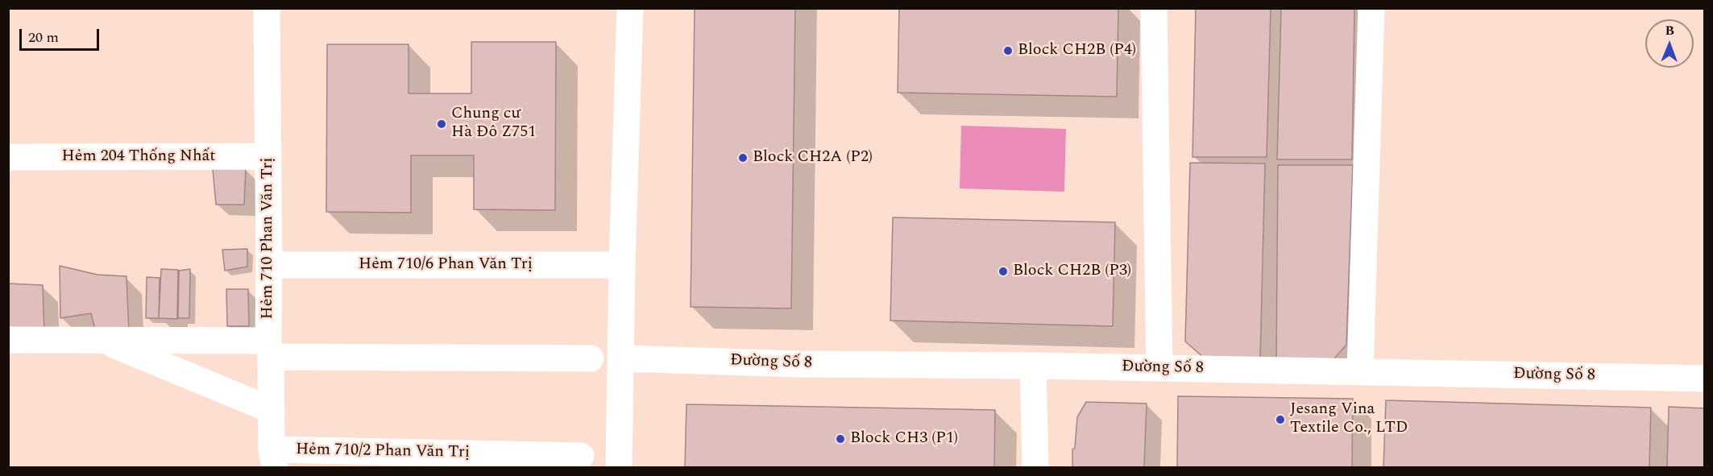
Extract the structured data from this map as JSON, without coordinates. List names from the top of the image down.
{
  "streets": {
    "street": [
      "Hẻm 204 Thống Nhất",
      "Hẻm 710 Phan Văn Trị",
      "Hẻm 710/6 Phan Văn Trị",
      "Đường Số 8",
      "Hẻm 710/2 Phan Văn Trị"
    ]
  },
  "crossings": [
    ["Hẻm 204 Thống Nhất", "Hẻm 710 Phan Văn Trị"],
    ["Hẻm 710 Phan Văn Trị", "Hẻm 710/6 Phan Văn Trị"],
    ["Hẻm 710 Phan Văn Trị", "Hẻm 710/2 Phan Văn Trị"]
  ],
  "places": [
    "Block CH2B (P4)",
    "Chung cư Hà Đô Z751",
    "Block CH2A (P2)",
    "Block CH2B (P3)",
    "Jesang Vina Textile Co., LTD",
    "Block CH3 (P1)"
  ],
  "scale_bar": "20 m",
  "north": "top"
}
